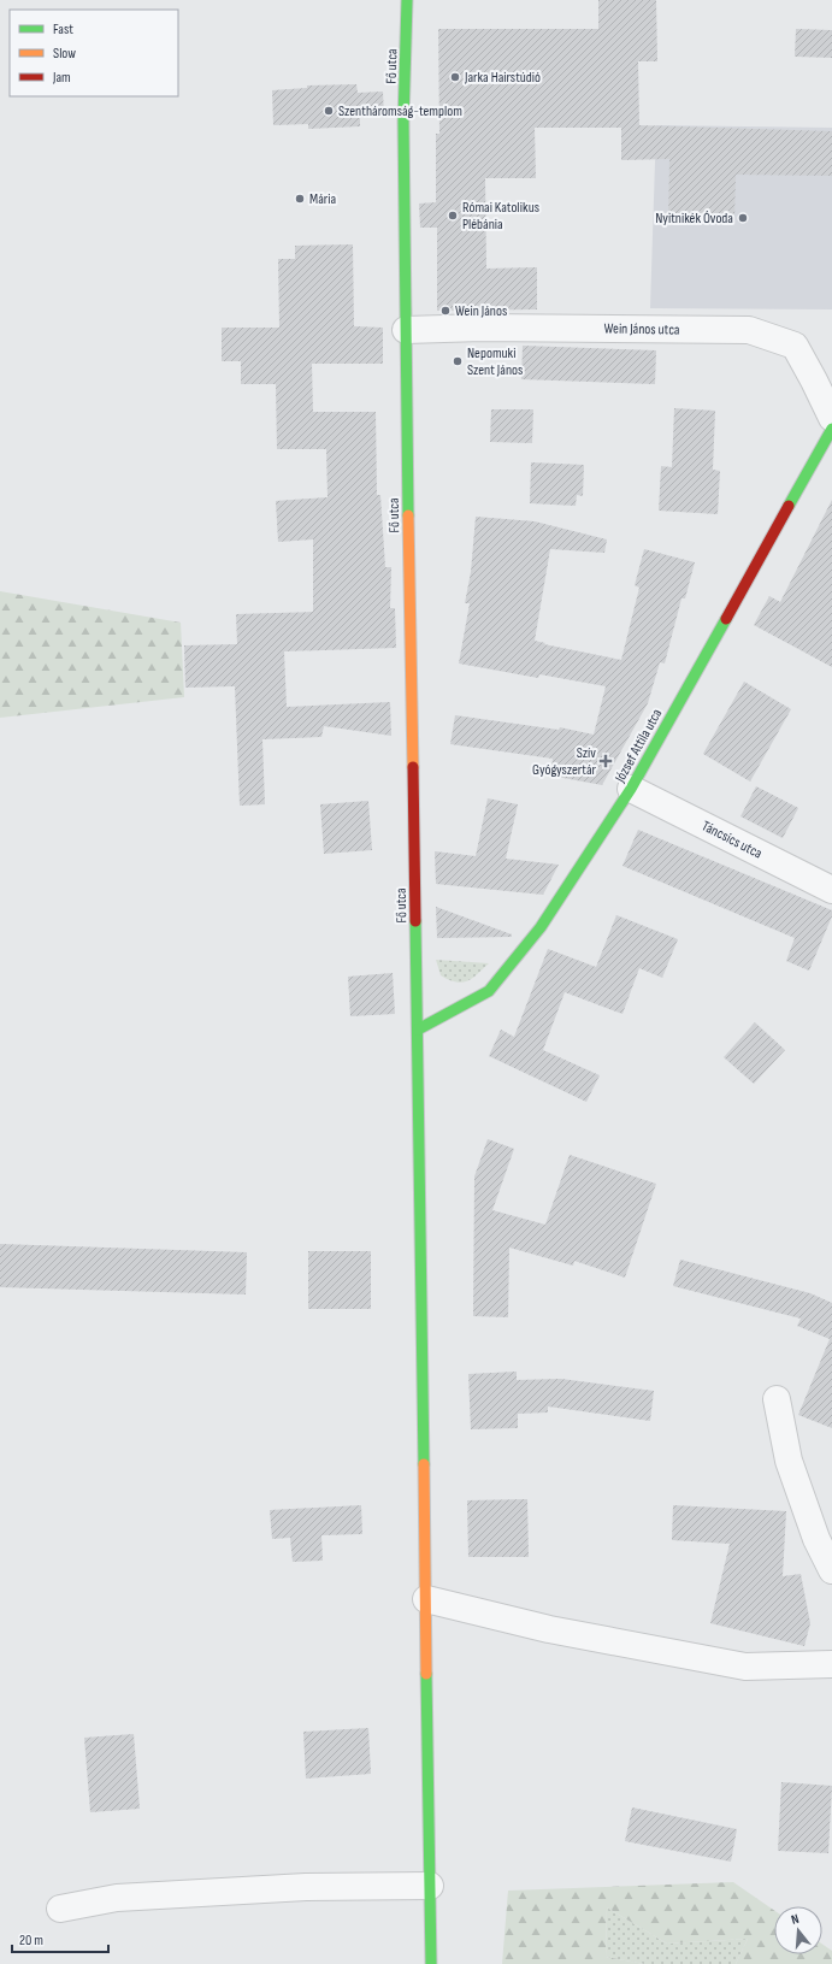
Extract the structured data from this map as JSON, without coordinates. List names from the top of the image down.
{
  "streets": {
    "main road": ["Fő utca", "József Attila utca"],
    "street": ["Wein János utca", "Táncsics utca"]
  },
  "crossings": [
    ["Fő utca", "Wein János utca"],
    ["Fő utca", "József Attila utca"],
    ["József Attila utca", "Táncsics utca"]
  ],
  "places": {
    "other": [
      "Jarka Hairstúdió",
      "Szentháromság-templom",
      "Mária",
      "Római Katolikus Plébánia",
      "Nyitnikék Óvoda",
      "Wein János",
      "Nepomuki Szent János"
    ],
    "health": ["Szív Gyógyszertár"]
  },
  "legend": ["Fast", "Slow", "Jam"],
  "scale_bar": "20 m",
  "north": "top"
}
